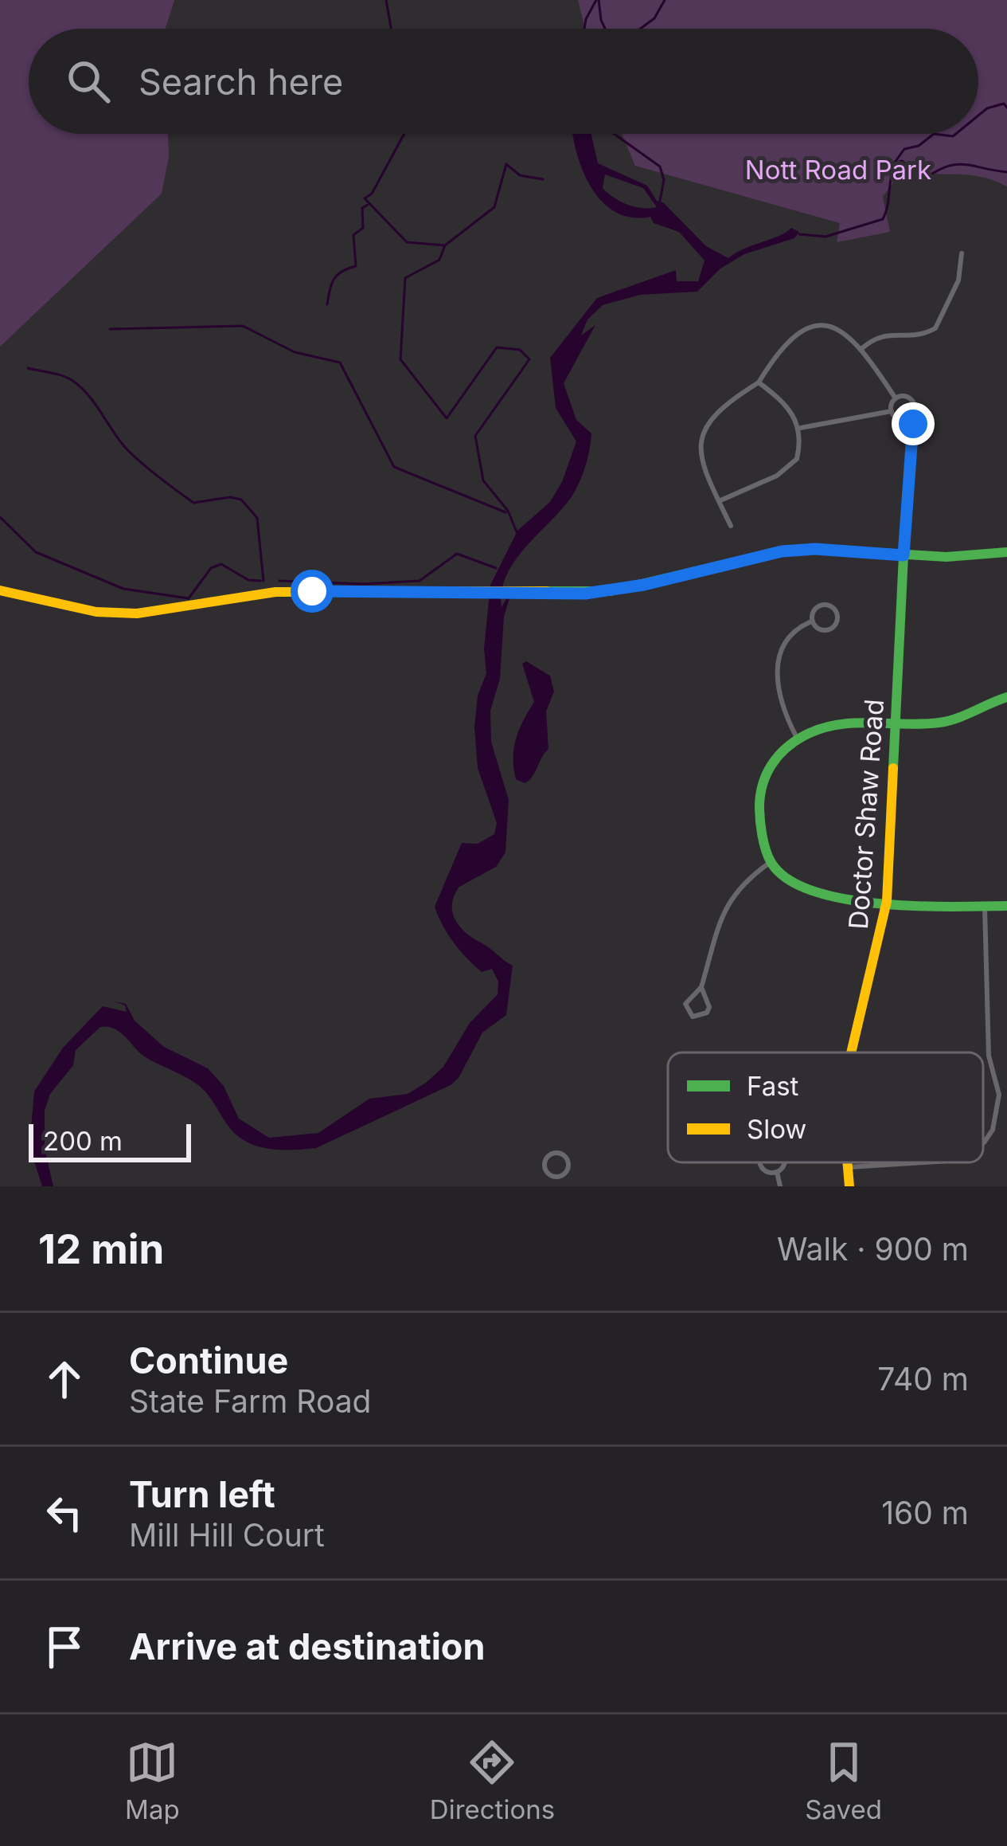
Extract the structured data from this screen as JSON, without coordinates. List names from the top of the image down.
{
  "streets": {
    "street": ["Doctor Shaw Road"]
  },
  "parks": ["Nott Road Park"],
  "legend": ["Fast", "Slow"],
  "scale_bar": "200 m",
  "page": {
    "search": "Search here",
    "scale": "200 m",
    "heading": ["12 min", "Walk · 900 m"],
    "list": [
      ["Continue", "State Farm Road", "740 m"],
      ["Turn left", "Mill Hill Court", "160 m"],
      "Arrive at destination"
    ],
    "nav": ["Map", "Directions", "Saved"]
  }
}
